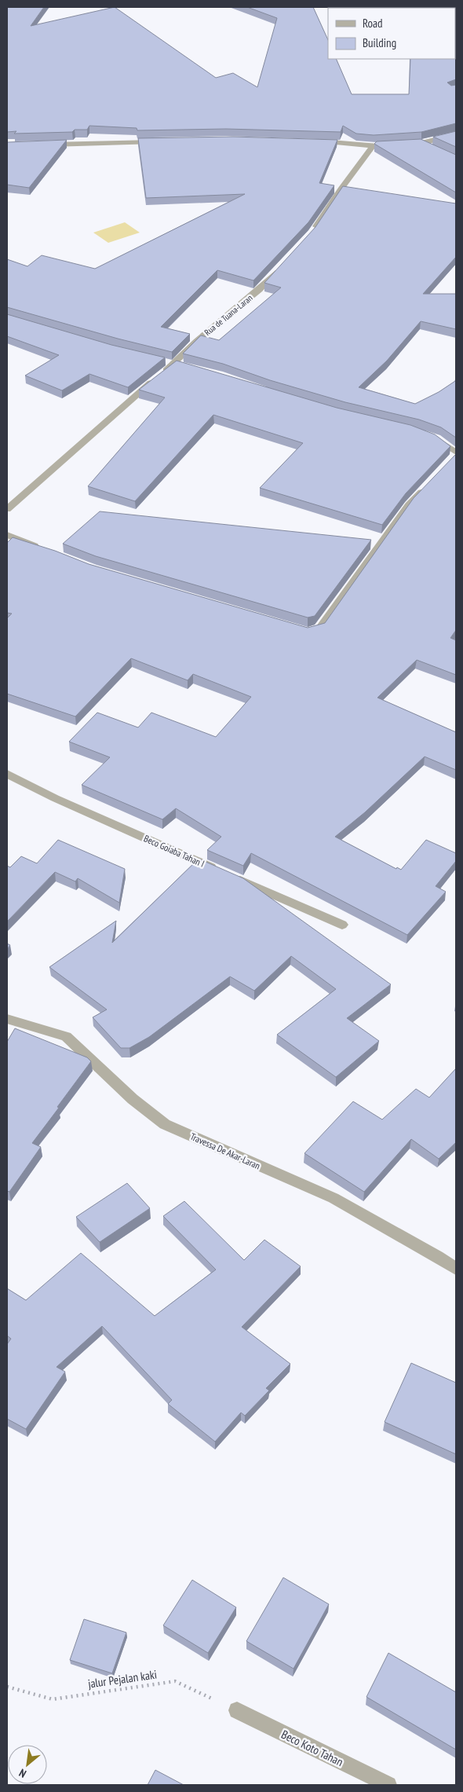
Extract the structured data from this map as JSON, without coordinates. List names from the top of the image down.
{
  "streets": {
    "street": [
      "Rua de Tuana-Laran",
      "Beco Goiaba Tahan I",
      "Travessa De Akar-Laran",
      "Beco Koto Tahan"
    ],
    "path": ["jalur Pejalan kaki"]
  },
  "crossings": [
    ["jalur Pejalan kaki", "Beco Koto Tahan"]
  ],
  "legend": ["Road", "Building"],
  "north": "bottom left"
}
